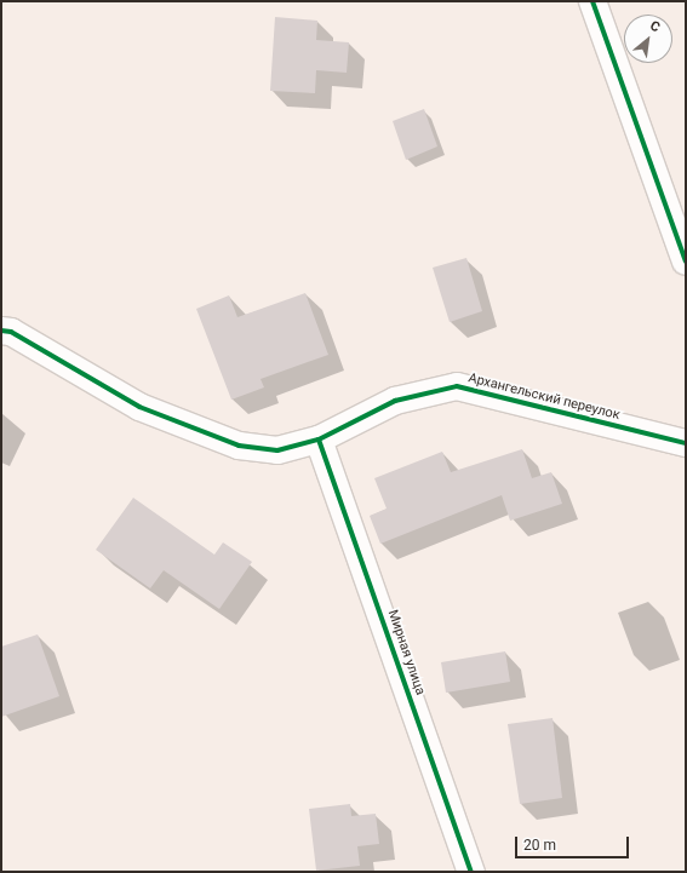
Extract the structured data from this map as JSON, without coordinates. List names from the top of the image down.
{
  "streets": {
    "street": ["Архангельский переулок", "Мирная улица"]
  },
  "crossings": [
    ["Архангельский переулок", "Мирная улица"]
  ],
  "scale_bar": "20 m",
  "north": "top right"
}
